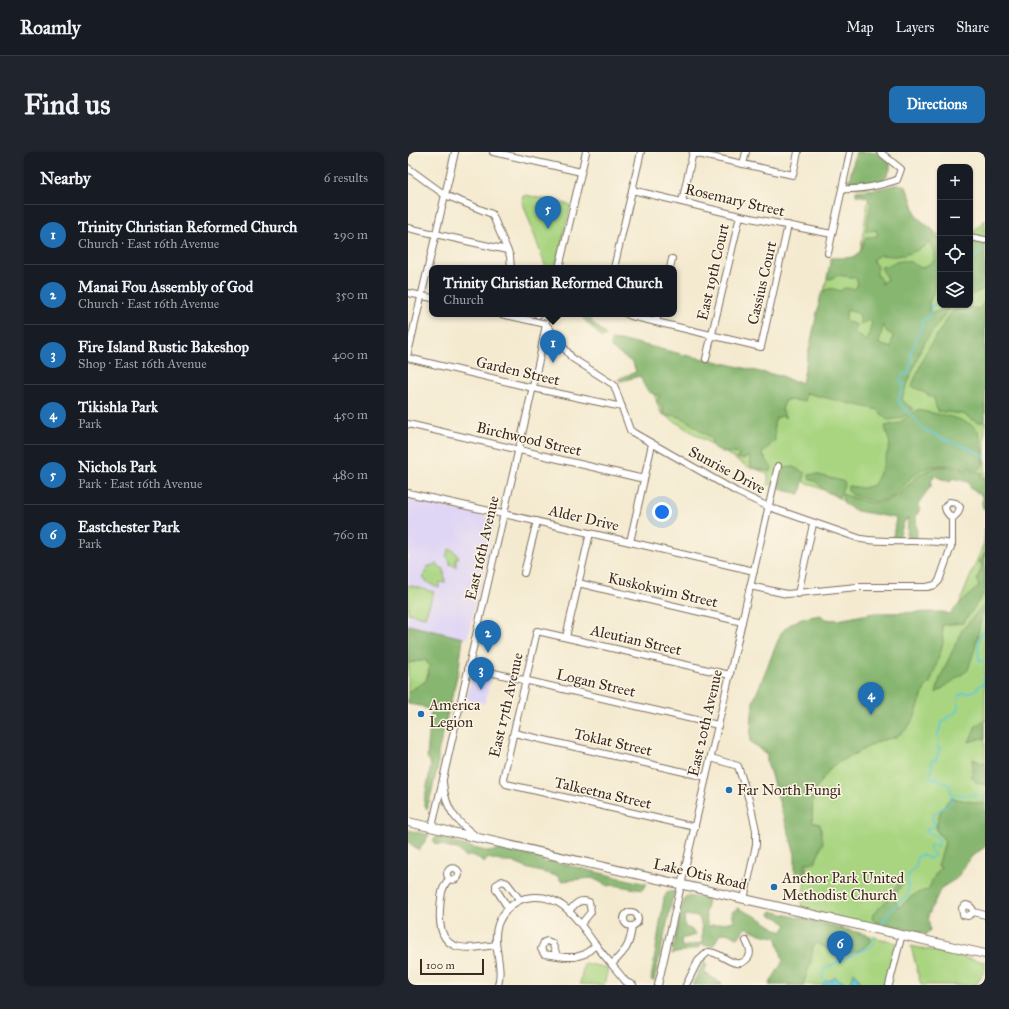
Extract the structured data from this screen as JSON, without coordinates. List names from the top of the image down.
{
  "streets": {
    "main road": ["Lake Otis Road"],
    "street": [
      "Rosemary Street",
      "East 19th Court",
      "Cassius Court",
      "Garden Street",
      "Birchwood Street",
      "Sunrise Drive",
      "Alder Drive",
      "East 16th Avenue",
      "Kuskokwim Street",
      "Aleutian Street",
      "Logan Street",
      "East 17th Avenue",
      "East 20th Avenue",
      "Toklat Street",
      "Talkeetna Street"
    ]
  },
  "crossings": [
    ["Rosemary Street", "East 19th Court"],
    ["Rosemary Street", "Cassius Court"],
    ["East 19th Court", "Cassius Court"],
    ["Garden Street", "Sunrise Drive"],
    ["Garden Street", "East 16th Avenue"],
    ["Birchwood Street", "East 16th Avenue"],
    ["Sunrise Drive", "East 16th Avenue"],
    ["Sunrise Drive", "East 20th Avenue"],
    ["Alder Drive", "East 16th Avenue"],
    ["Alder Drive", "East 20th Avenue"],
    ["East 16th Avenue", "Logan Street"],
    ["East 16th Avenue", "Lake Otis Road"],
    ["Kuskokwim Street", "East 20th Avenue"],
    ["Aleutian Street", "East 17th Avenue"],
    ["Aleutian Street", "East 20th Avenue"],
    ["Logan Street", "East 17th Avenue"],
    ["Logan Street", "East 20th Avenue"],
    ["East 17th Avenue", "Toklat Street"],
    ["East 17th Avenue", "Talkeetna Street"],
    ["East 20th Avenue", "Toklat Street"],
    ["East 20th Avenue", "Talkeetna Street"],
    ["East 20th Avenue", "Lake Otis Road"]
  ],
  "places": ["America Legion", "Far North Fungi", "Anchor Park United Methodist Church"],
  "scale_bar": "100 m",
  "page": {
    "header": "Roamly",
    "nav": ["Map", "Layers", "Share"],
    "buttons": "Directions",
    "title": "Find us",
    "heading": ["Nearby", "6 results"],
    "map_buttons": ["+", "−"],
    "pins": [
      "5",
      "1",
      "2",
      "3",
      "4",
      "6"
    ],
    "list": [
      {
        "mark": "1",
        "name": "Trinity Christian Reformed Church",
        "note": "Church · East 16th Avenue",
        "value": "290 m"
      },
      {
        "mark": "2",
        "name": "Manai Fou Assembly of God",
        "note": "Church · East 16th Avenue",
        "value": "350 m"
      },
      {
        "mark": "3",
        "name": "Fire Island Rustic Bakeshop",
        "note": "Shop · East 16th Avenue",
        "value": "400 m"
      },
      {
        "mark": "4",
        "name": "Tikishla Park",
        "note": "Park",
        "value": "450 m"
      },
      {
        "mark": "5",
        "name": "Nichols Park",
        "note": "Park · East 16th Avenue",
        "value": "480 m"
      },
      {
        "mark": "6",
        "name": "Eastchester Park",
        "note": "Park",
        "value": "760 m"
      }
    ],
    "popup": ["Trinity Christian Reformed Church", "Church"],
    "scale": "100 m"
  }
}
